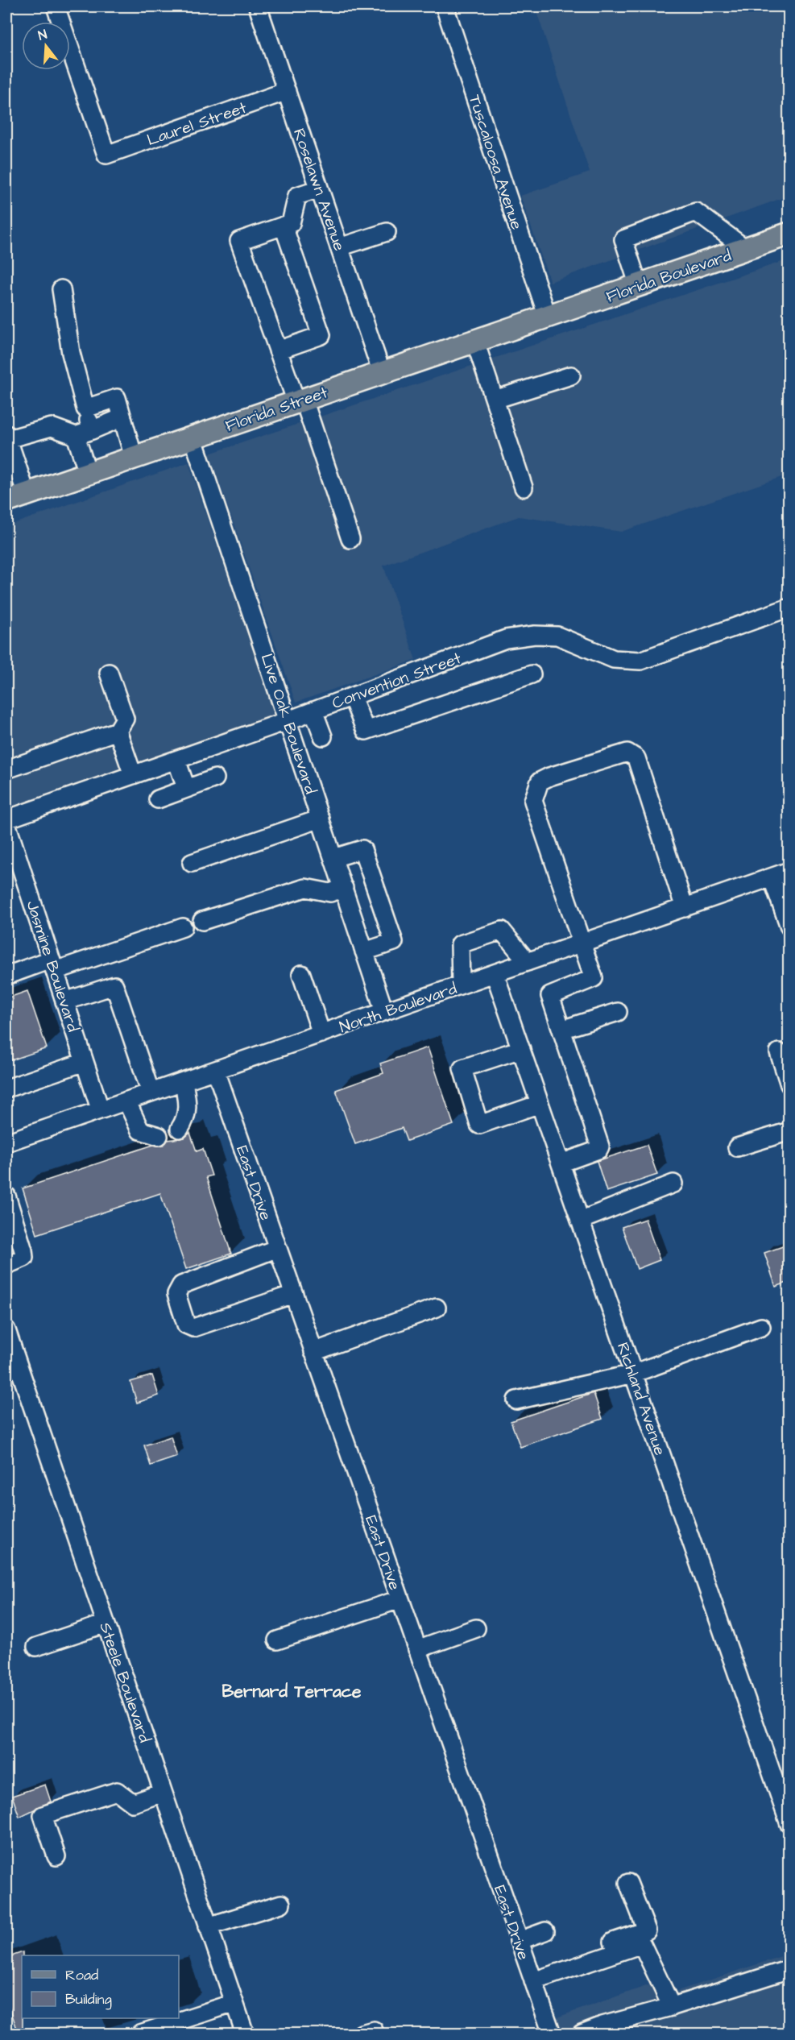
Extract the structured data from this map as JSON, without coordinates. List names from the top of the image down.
{
  "streets": {
    "main road": ["Florida Boulevard", "Florida Street"],
    "street": [
      "Laurel Street",
      "Tuscaloosa Avenue",
      "Roselawn Avenue",
      "Convention Street",
      "Live Oak Boulevard",
      "Jasmine Boulevard",
      "North Boulevard",
      "East Drive",
      "Richland Avenue",
      "Steele Boulevard"
    ]
  },
  "crossings": [
    ["Laurel Street", "Roselawn Avenue"],
    ["Tuscaloosa Avenue", "Florida Boulevard"],
    ["Tuscaloosa Avenue", "Florida Street"],
    ["Roselawn Avenue", "Florida Street"],
    ["Florida Boulevard", "Florida Street"],
    ["Florida Street", "Live Oak Boulevard"],
    ["Convention Street", "Live Oak Boulevard"],
    ["Live Oak Boulevard", "North Boulevard"],
    ["Jasmine Boulevard", "North Boulevard"],
    ["North Boulevard", "East Drive"],
    ["North Boulevard", "Richland Avenue"]
  ],
  "districts": ["Bernard Terrace"],
  "legend": ["Road", "Building"],
  "north": "top"
}
